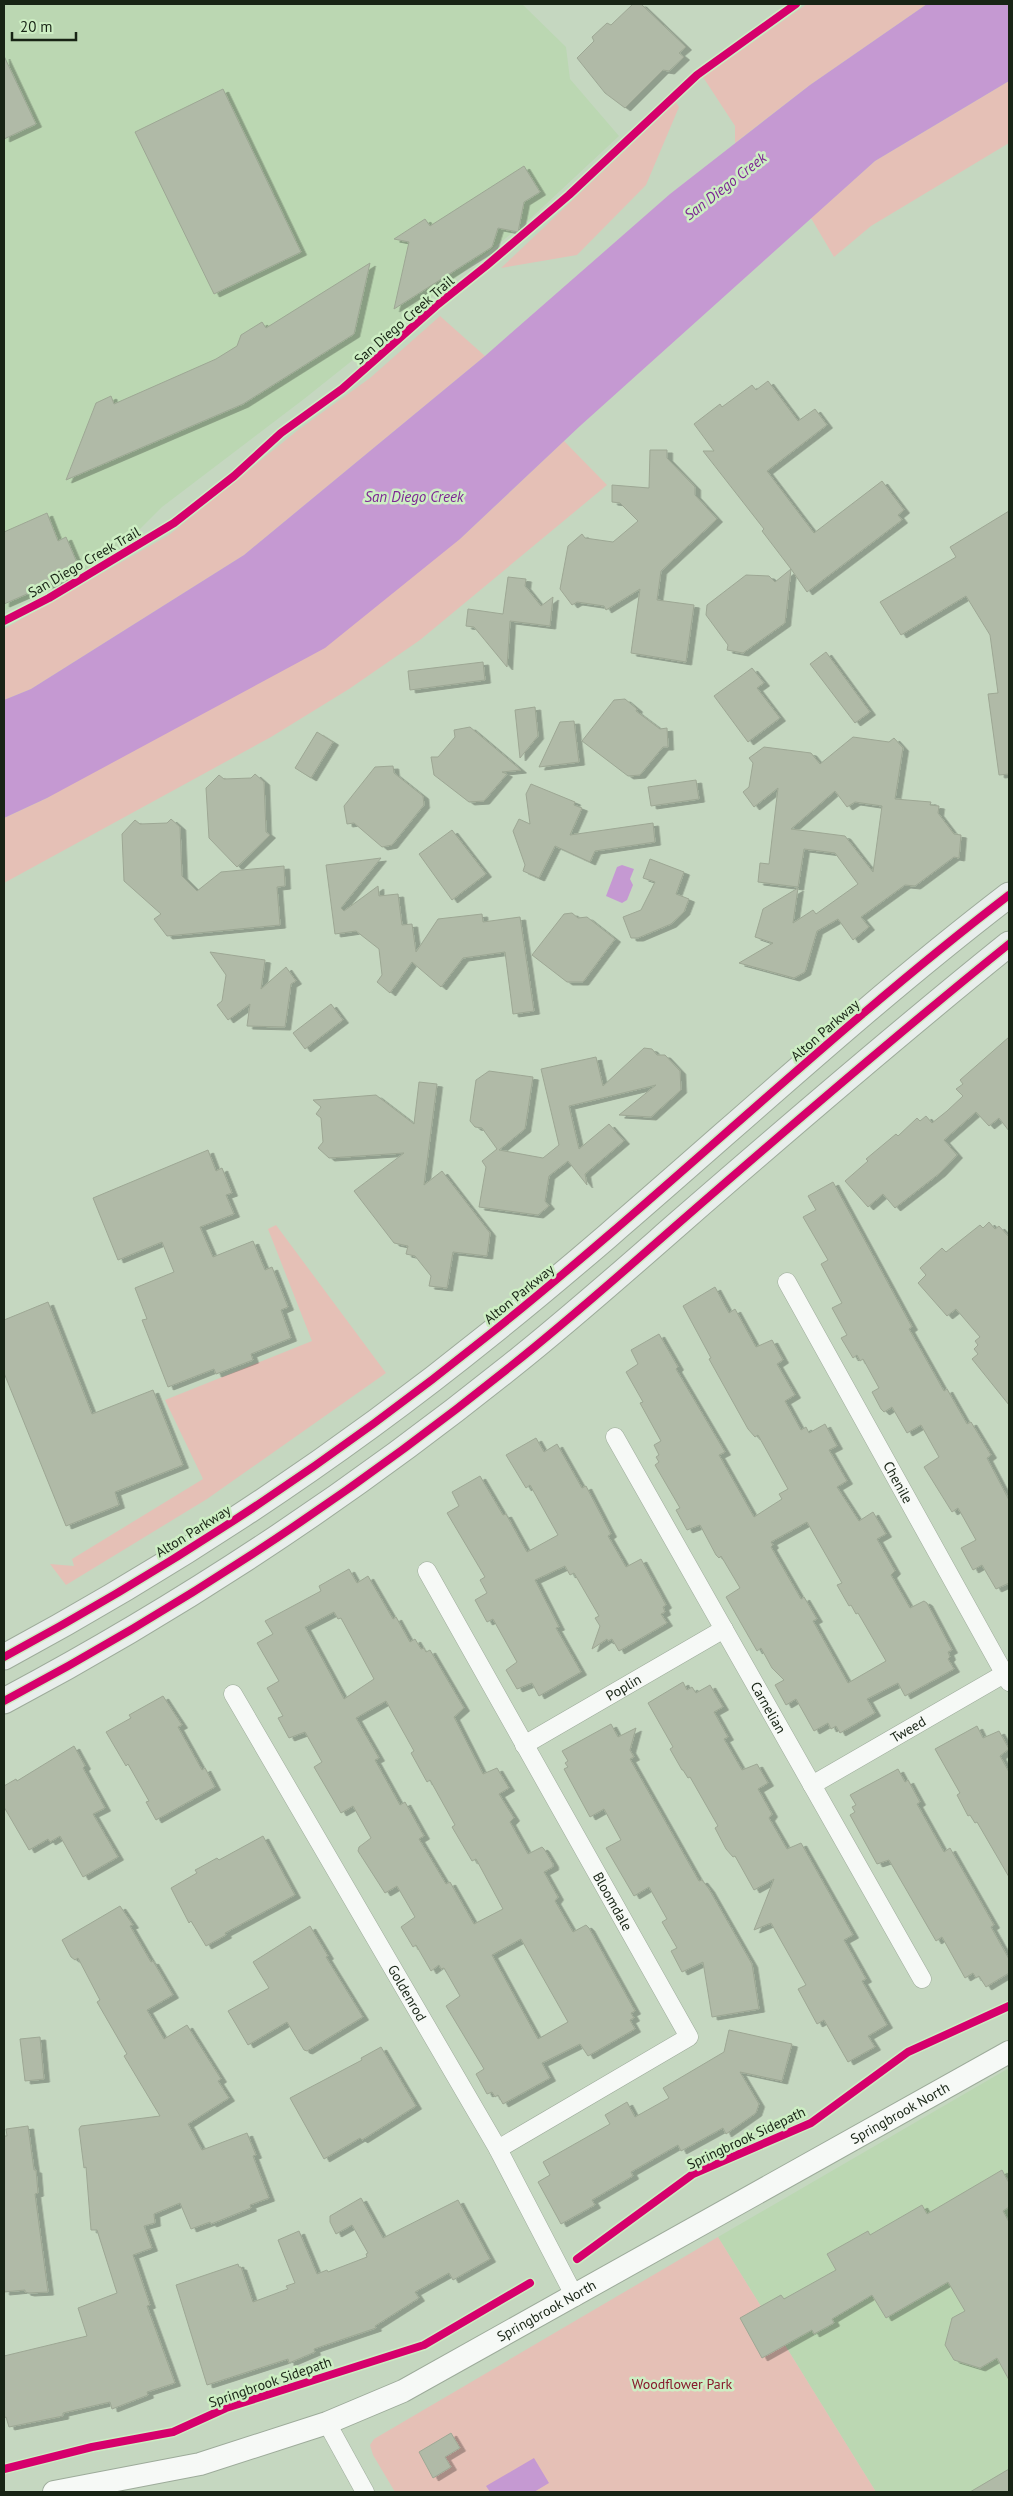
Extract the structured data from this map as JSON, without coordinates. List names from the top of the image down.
{
  "streets": {
    "main road": ["Alton Parkway"],
    "street": [
      "Chenile",
      "Poplin",
      "Carnelian",
      "Tweed",
      "Bloomdale",
      "Goldenrod",
      "Springbrook North"
    ],
    "cycle path": ["San Diego Creek Trail", "Springbrook Sidepath"]
  },
  "crossings": [
    ["Chenile", "Tweed"],
    ["Poplin", "Carnelian"],
    ["Poplin", "Bloomdale"],
    ["Carnelian", "Tweed"],
    ["Bloomdale", "Goldenrod"],
    ["Goldenrod", "Springbrook North"]
  ],
  "water": ["San Diego Creek"],
  "parks": ["Woodflower Park"],
  "scale_bar": "20 m"
}
